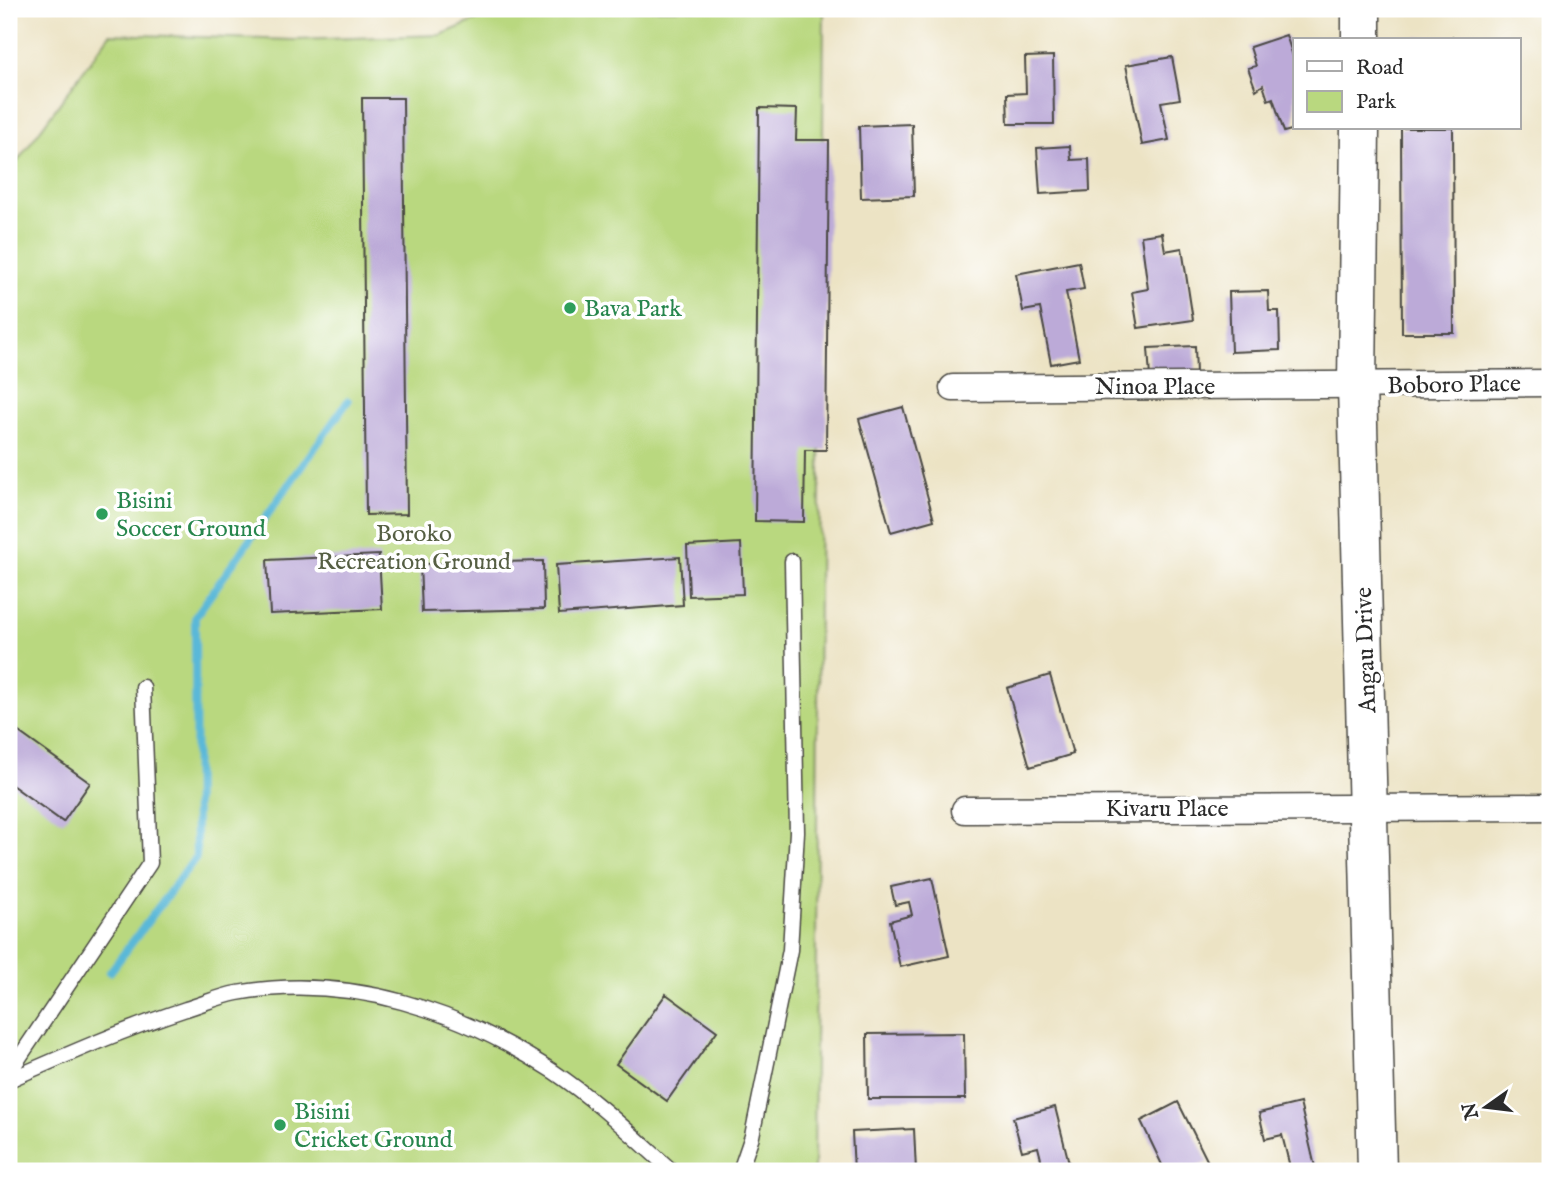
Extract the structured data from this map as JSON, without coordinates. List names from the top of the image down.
{
  "streets": {
    "street": [
      "Boboro Place",
      "Ninoa Place",
      "Angau Drive",
      "Kivaru Place"
    ]
  },
  "crossings": [
    ["Boboro Place", "Ninoa Place"],
    ["Boboro Place", "Angau Drive"],
    ["Ninoa Place", "Angau Drive"],
    ["Angau Drive", "Kivaru Place"]
  ],
  "parks": ["Boroko Recreation Ground"],
  "places": ["Bava Park", "Bisini Soccer Ground", "Bisini Cricket Ground"],
  "legend": ["Road", "Park"],
  "north": "left"
}
